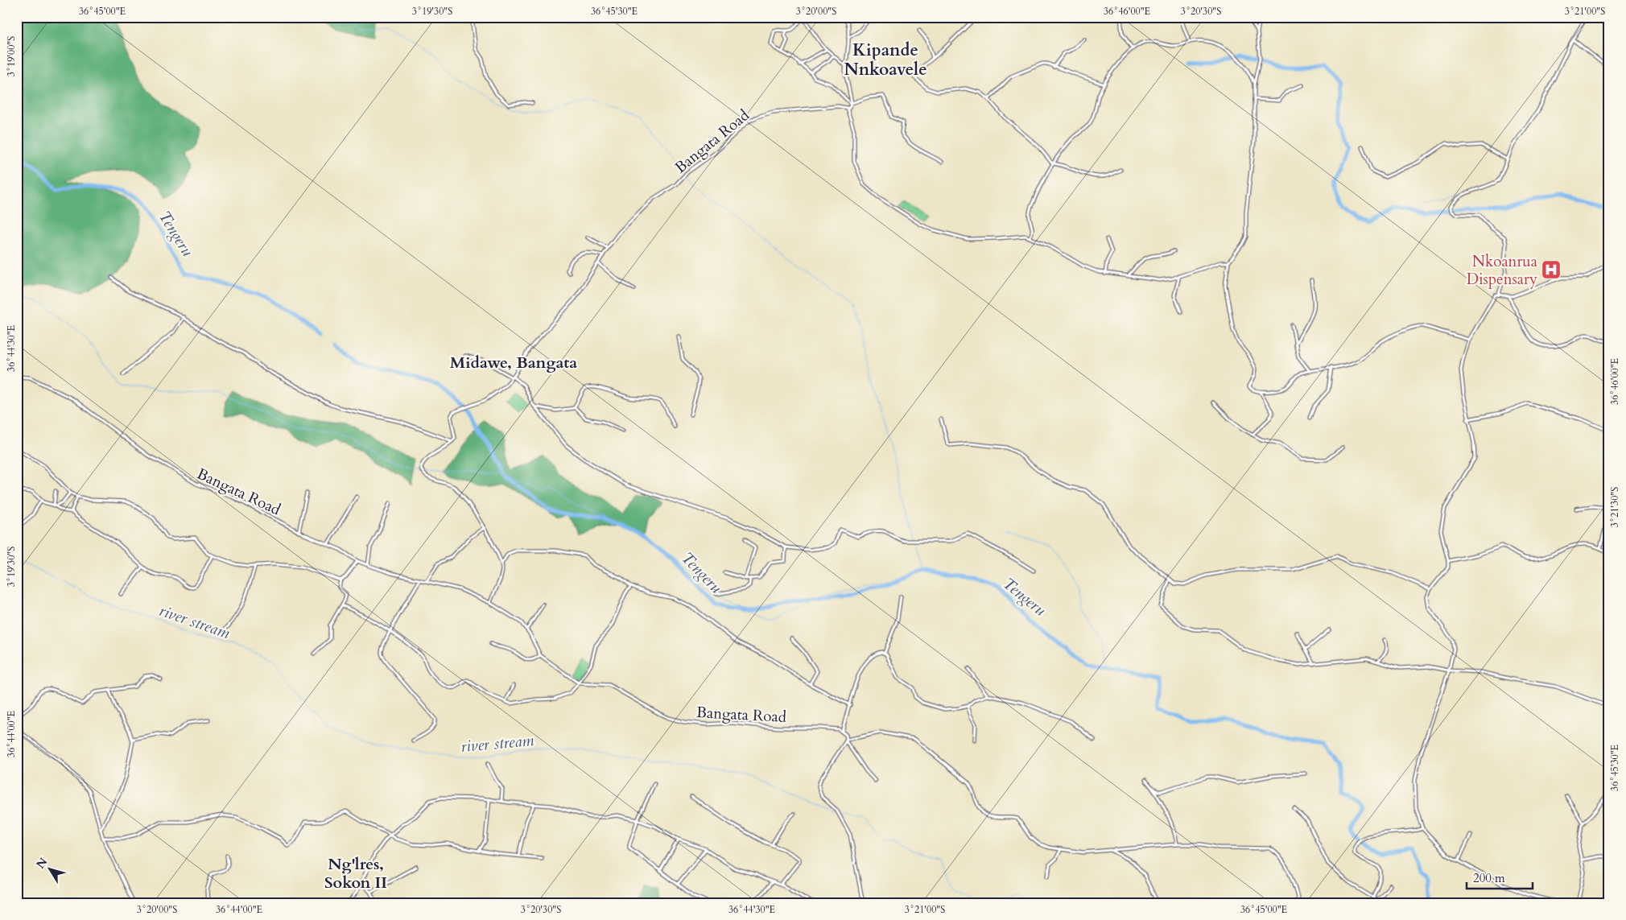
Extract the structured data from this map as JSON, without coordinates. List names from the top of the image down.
{
  "streets": {
    "street": ["Bangata Road"]
  },
  "districts": ["Kipande Nnkoavele", "Midawe, Bangata", "Ng'lres, Sokon II"],
  "water": ["Tengeru", "river stream"],
  "places": {
    "hospital": ["Nkoanrua Dispensary"]
  },
  "scale_bar": "200 m",
  "north": "top left",
  "coordinates": [
    "36°45'00\"E",
    "3°19'30\"S",
    "36°45'30\"E",
    "3°20'00\"S",
    "36°46'00\"E",
    "3°20'30\"S",
    "3°21'00\"S",
    "3°19'00\"S",
    "36°44'30\"E",
    "3°21'30\"S",
    "36°44'00\"E"
  ]
}
